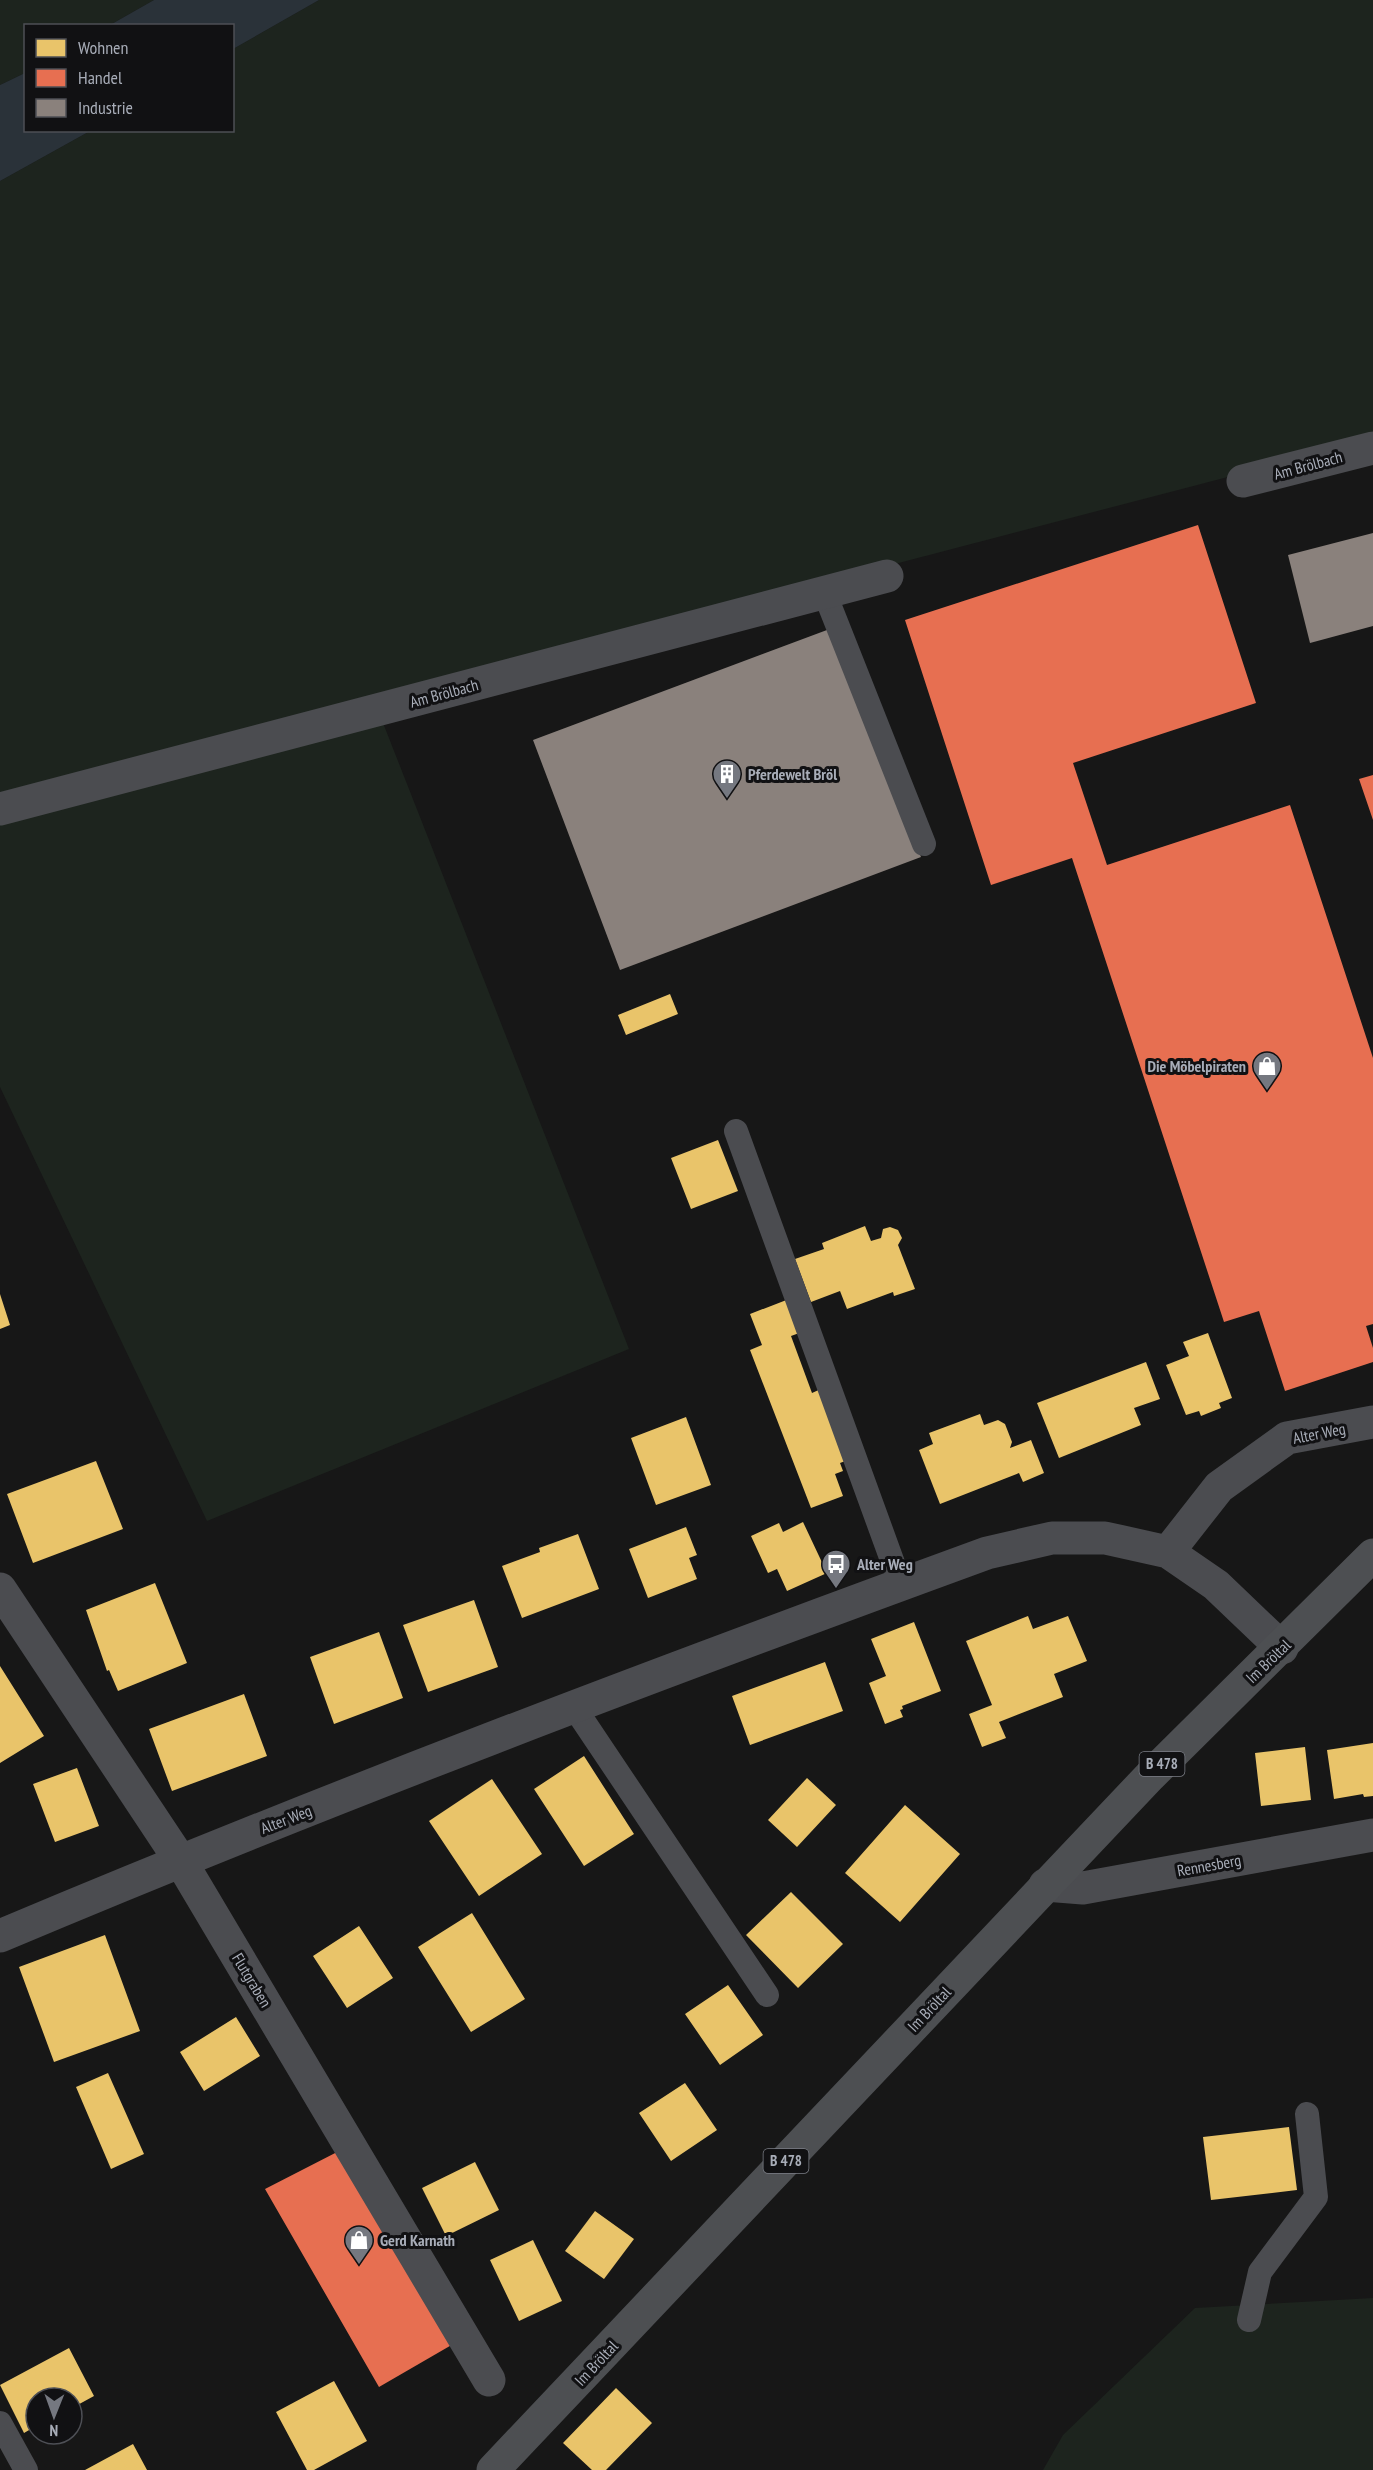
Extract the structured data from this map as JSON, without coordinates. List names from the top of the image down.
{
  "streets": {
    "main road": ["Im Bröltal", "B 478"],
    "street": [
      "Am Brölbach",
      "Alter Weg",
      "Rennesberg",
      "Flutgraben"
    ]
  },
  "crossings": [
    ["Alter Weg", "Im Bröltal"],
    ["Alter Weg", "Flutgraben"],
    ["Im Bröltal", "Rennesberg"]
  ],
  "places": {
    "building": ["Pferdewelt Bröl"],
    "shop": ["Die Möbelpiraten", "Gerd Karnath"],
    "bus stop": ["Alter Weg"]
  },
  "legend": ["Wohnen", "Handel", "Industrie"],
  "north": "bottom"
}
